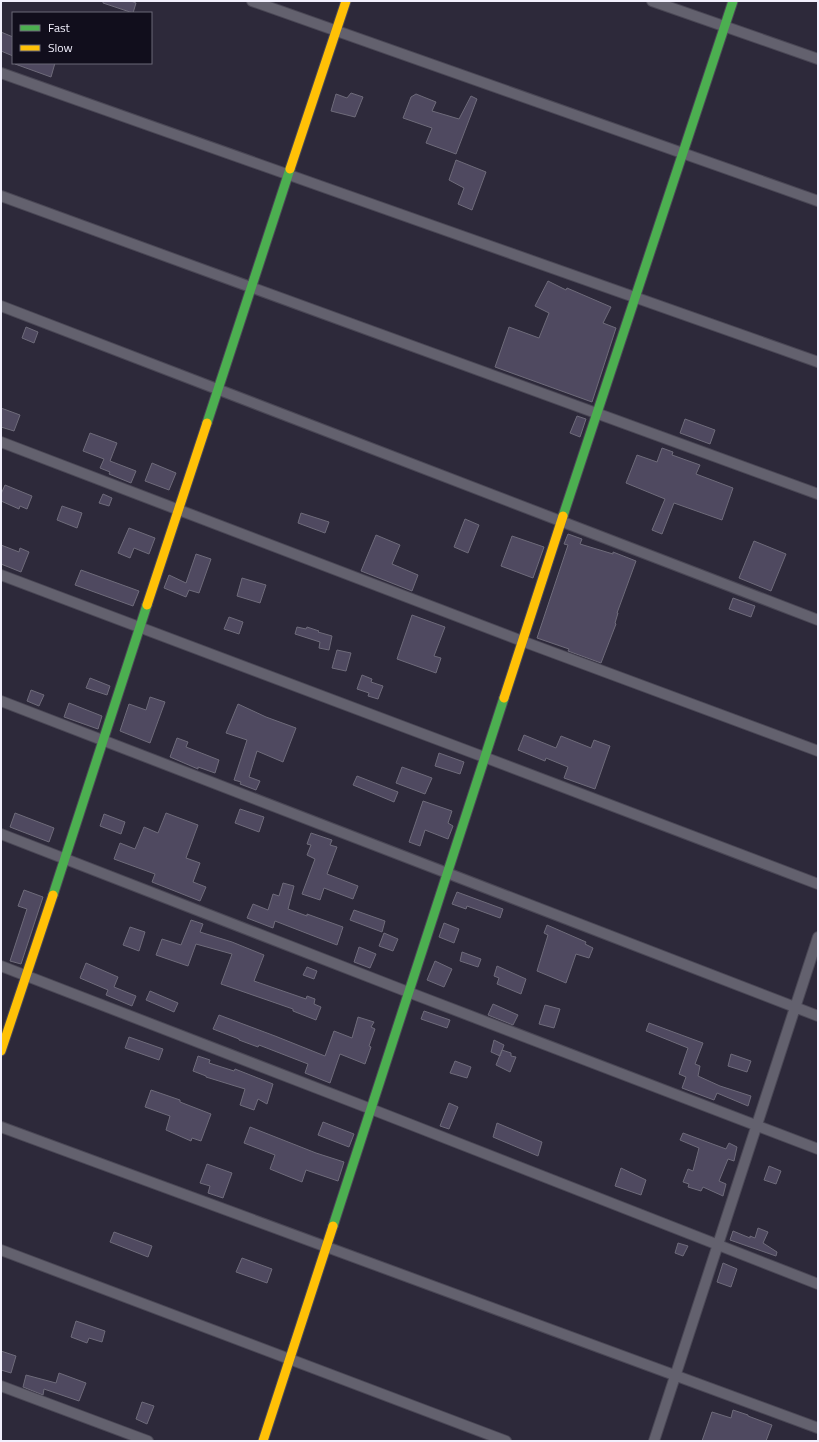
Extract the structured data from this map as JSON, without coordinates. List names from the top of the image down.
{
  "legend": ["Fast", "Slow"]
}
